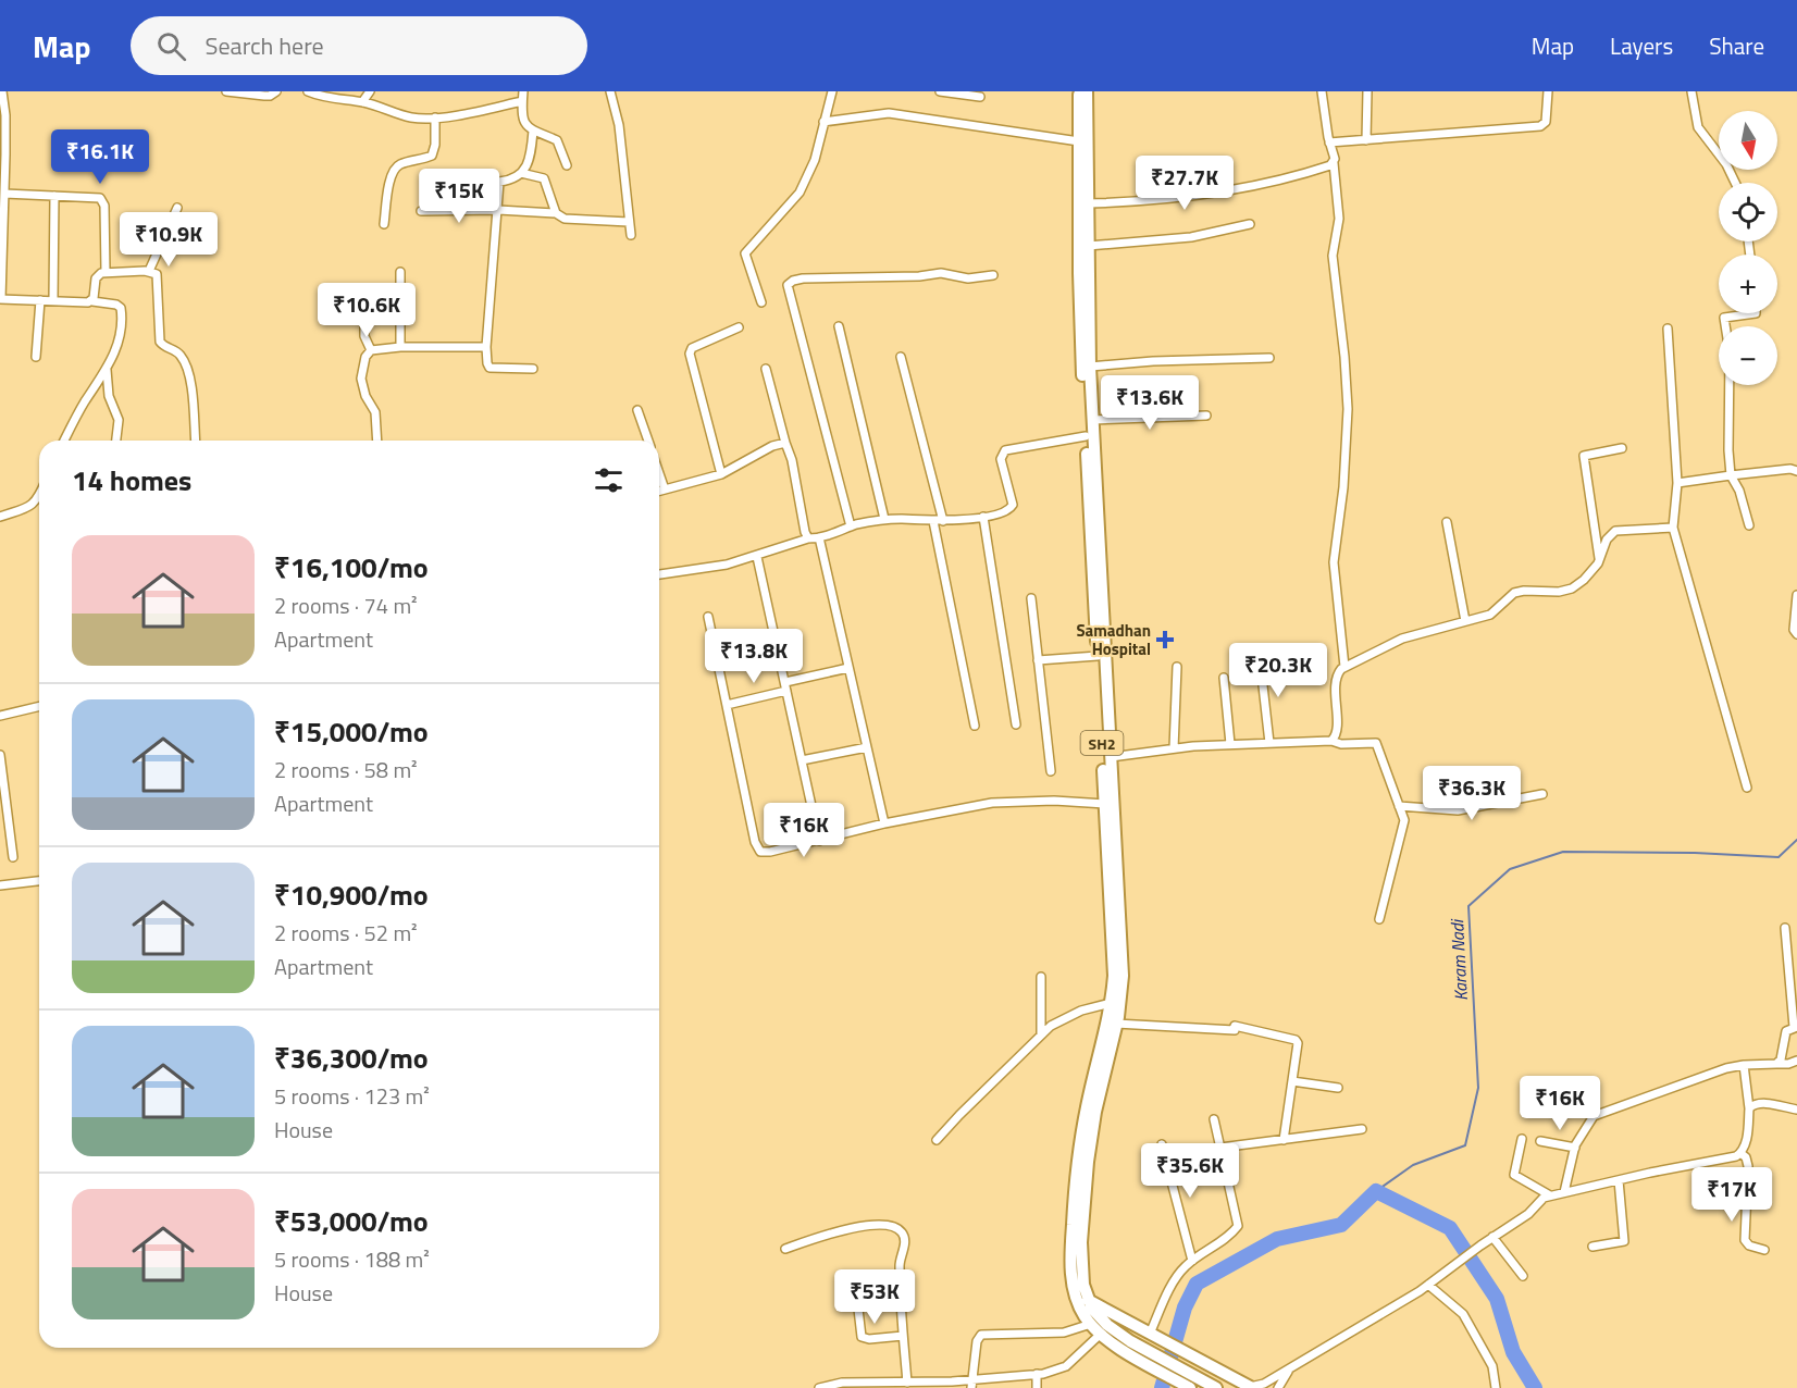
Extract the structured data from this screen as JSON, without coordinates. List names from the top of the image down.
{
  "streets": {
    "main road": ["SH2"]
  },
  "water": ["Karam Nadi"],
  "places": {
    "health": ["Samadhan Hospital"]
  },
  "north": "bottom",
  "page": {
    "header": "Map",
    "search": "Search here",
    "nav": ["Map", "Layers", "Share"],
    "map_buttons": ["+", "−"],
    "price": [
      "₹16.1K",
      "₹27.7K",
      "₹15K",
      "₹10.9K",
      "₹10.6K",
      "₹13.6K",
      "₹13.8K",
      "₹20.3K",
      "₹36.3K",
      "₹16K",
      "₹16K",
      "₹35.6K",
      "₹17K",
      "₹53K"
    ],
    "heading": "14 homes",
    "list": [
      {
        "name": "₹16,100/mo",
        "note": "2 rooms · 74 m² · Apartment"
      },
      {
        "name": "₹15,000/mo",
        "note": "2 rooms · 58 m² · Apartment"
      },
      {
        "name": "₹10,900/mo",
        "note": "2 rooms · 52 m² · Apartment"
      },
      {
        "name": "₹36,300/mo",
        "note": "5 rooms · 123 m² · House"
      },
      {
        "name": "₹53,000/mo",
        "note": "5 rooms · 188 m² · House"
      }
    ]
  }
}
